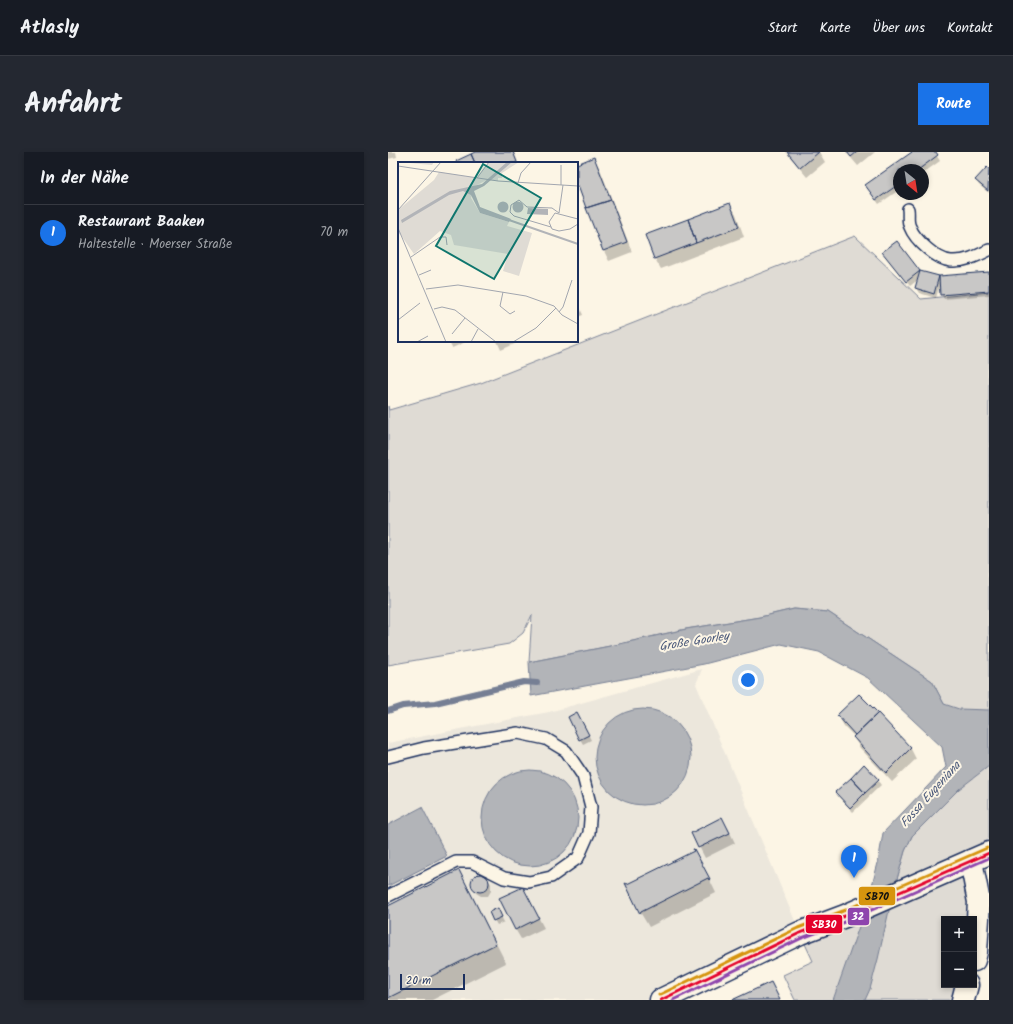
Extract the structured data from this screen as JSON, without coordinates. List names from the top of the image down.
{
  "water": ["Große Goorley", "Fossa Eugeniana"],
  "lines": ["transit line SB70", "transit line SB30", "transit line 32"],
  "scale_bar": "20 m",
  "north": "bottom right",
  "page": {
    "header": "Atlasly",
    "nav": [
      "Start",
      "Karte",
      "Über uns",
      "Kontakt"
    ],
    "title": "Anfahrt",
    "buttons": "Route",
    "heading": "In der Nähe",
    "list": [
      {
        "mark": "1",
        "name": "Restaurant Baaken",
        "note": "Haltestelle · Moerser Straße",
        "value": "70 m"
      }
    ],
    "pins": "1",
    "map_buttons": ["+", "−"],
    "scale": "20 m"
  }
}
